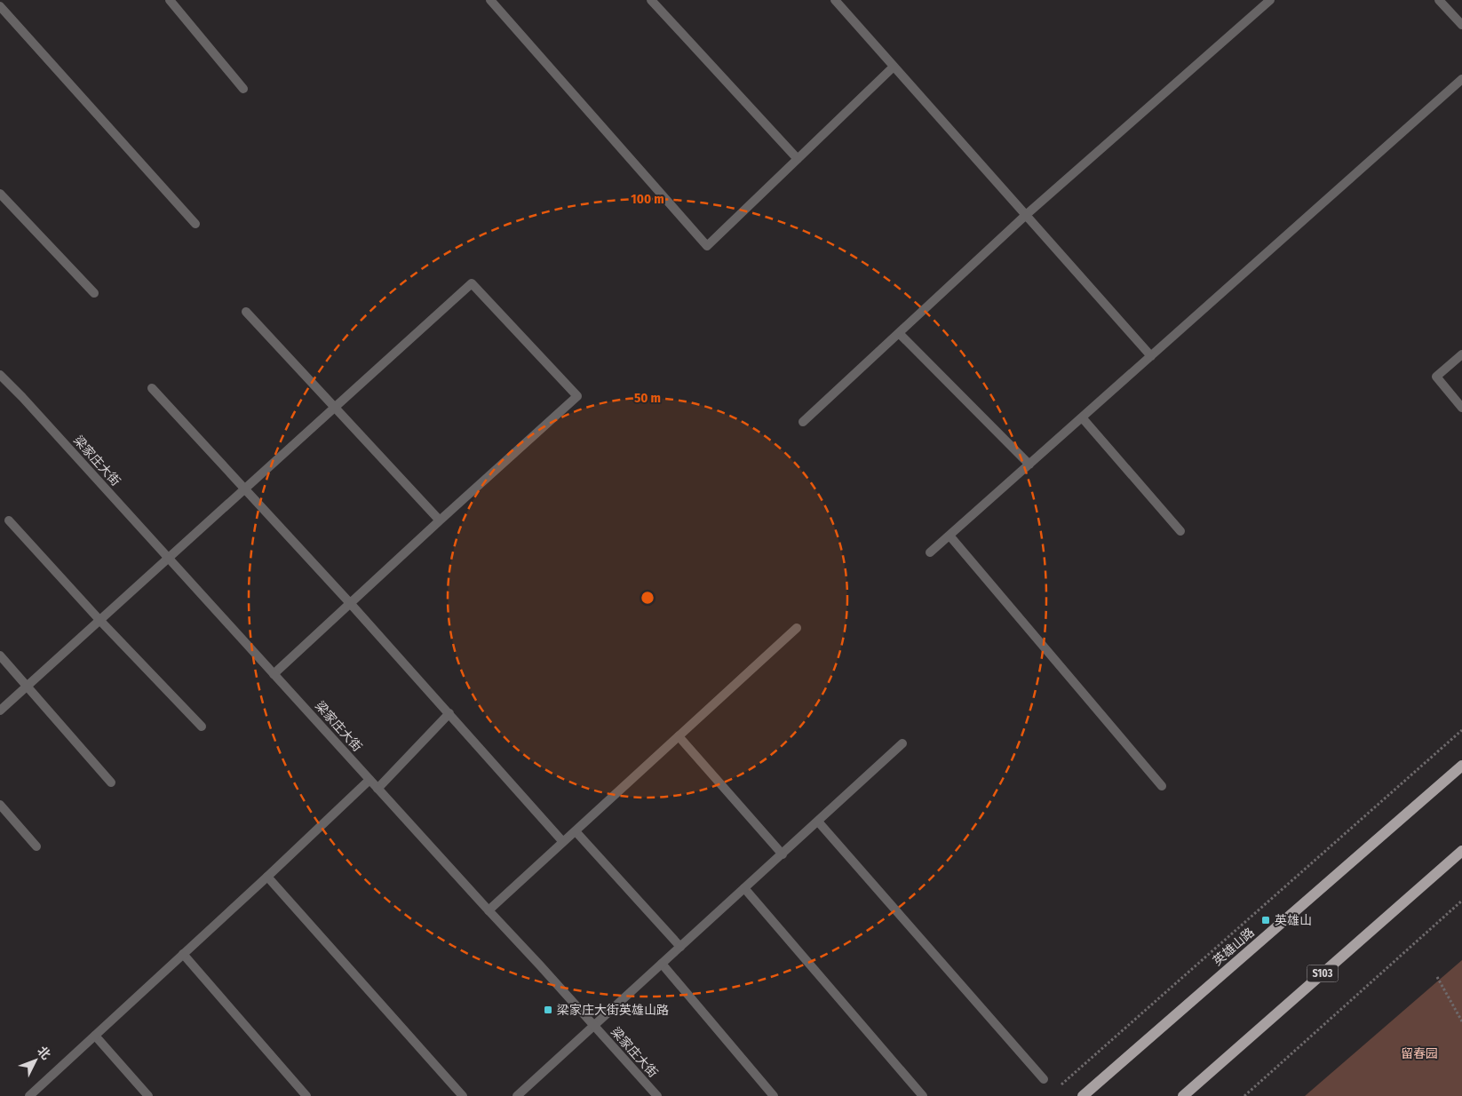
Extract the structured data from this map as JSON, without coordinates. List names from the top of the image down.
{
  "streets": {
    "main road": ["英雄山路", "S103"],
    "street": ["梁家庄大街"]
  },
  "parks": ["留春园"],
  "places": {
    "transit": ["英雄山", "梁家庄大街英雄山路"]
  },
  "north": "top right",
  "rings": ["100 m", "50 m"]
}
